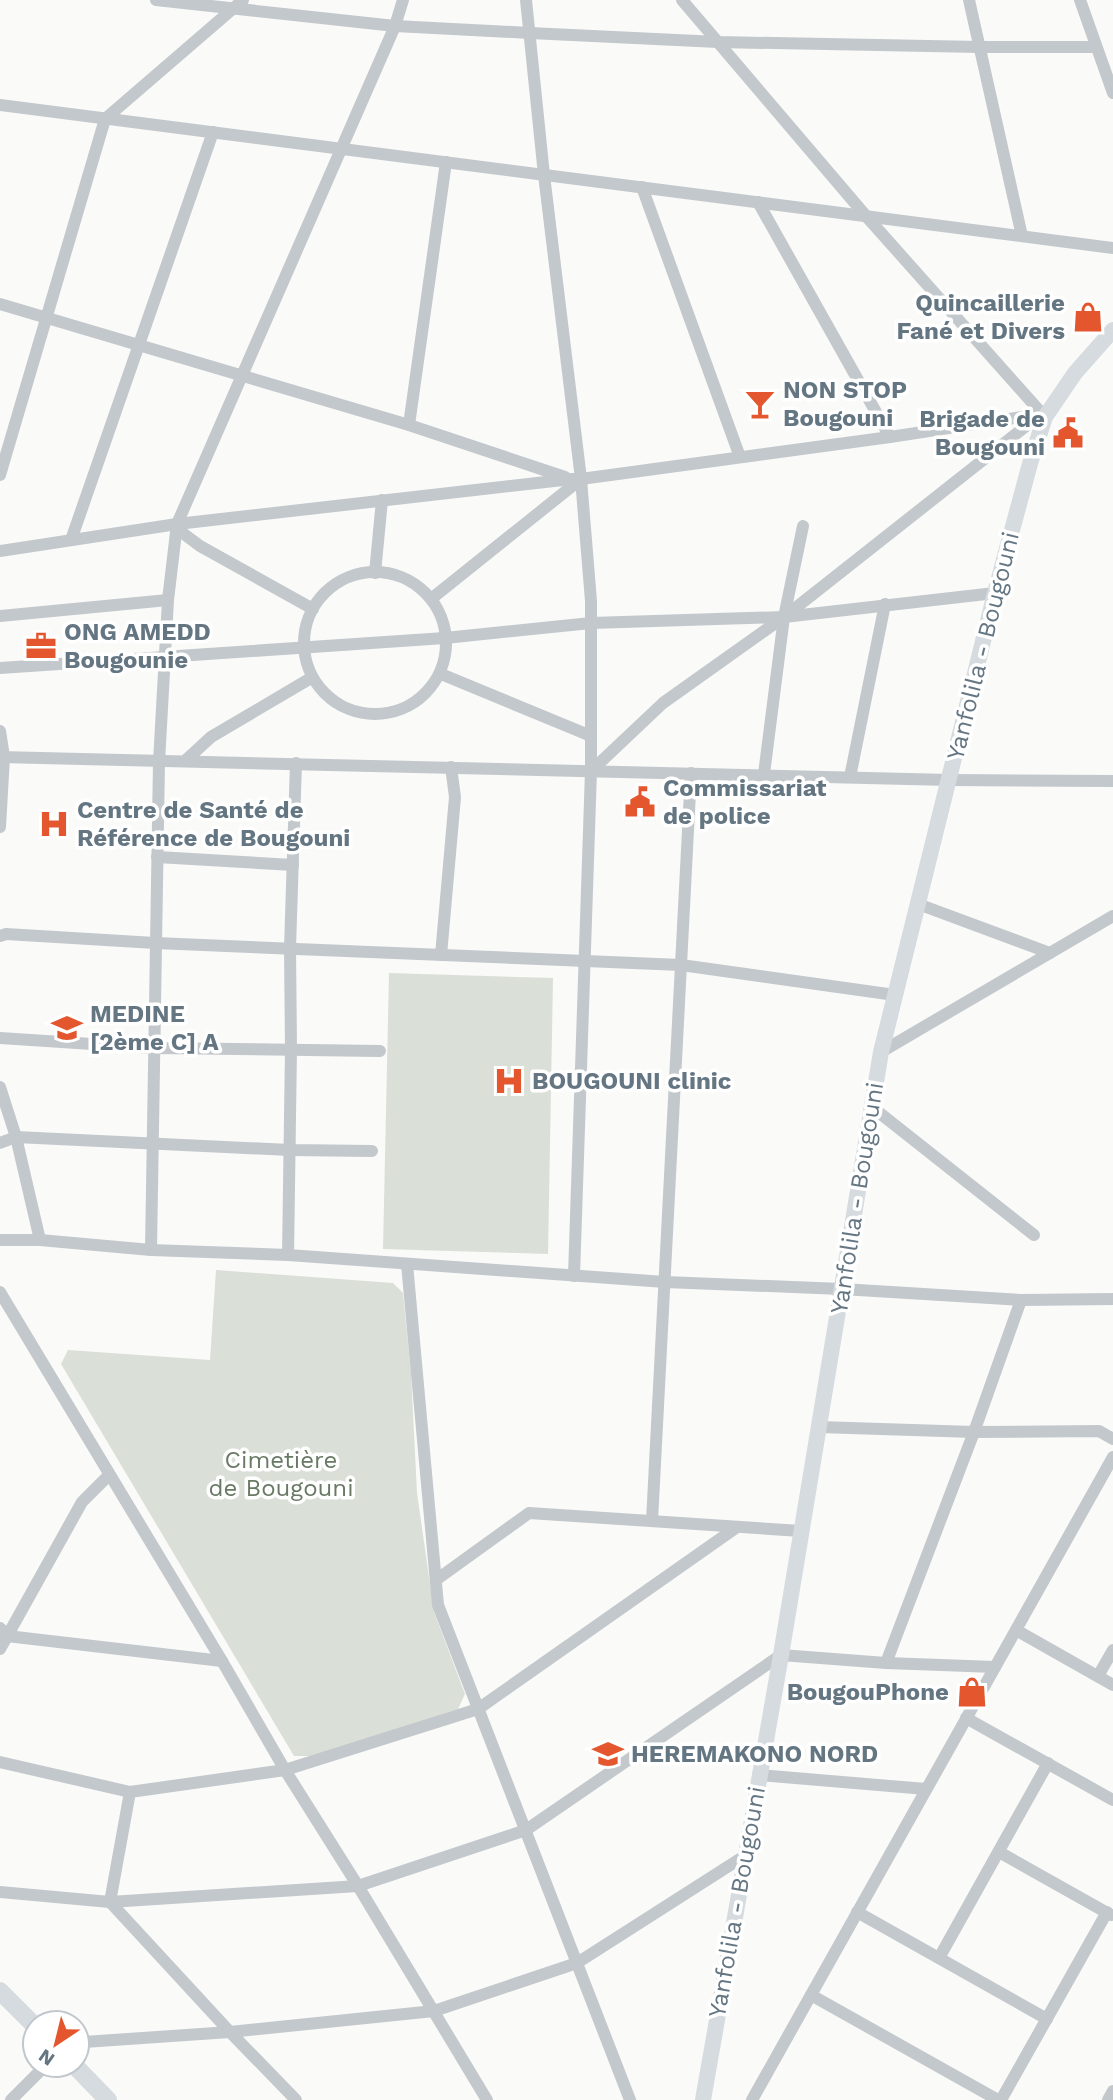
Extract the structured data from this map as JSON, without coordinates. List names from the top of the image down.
{
  "streets": {
    "main road": ["Yanfolila - Bougouni"]
  },
  "parks": ["Cimetière de Bougouni"],
  "places": {
    "shop": ["Quincaillerie Fané et Divers", "BougouPhone"],
    "bar": ["NON STOP Bougouni"],
    "public building": ["Brigade de Bougouni", "Commissariat de police"],
    "office": ["ONG AMEDD Bougounie"],
    "hospital": ["Centre de Santé de Référence de Bougouni", "BOUGOUNI clinic"],
    "school or university": ["MEDINE [2ème C] A", "HEREMAKONO NORD"]
  },
  "north": "bottom left"
}
